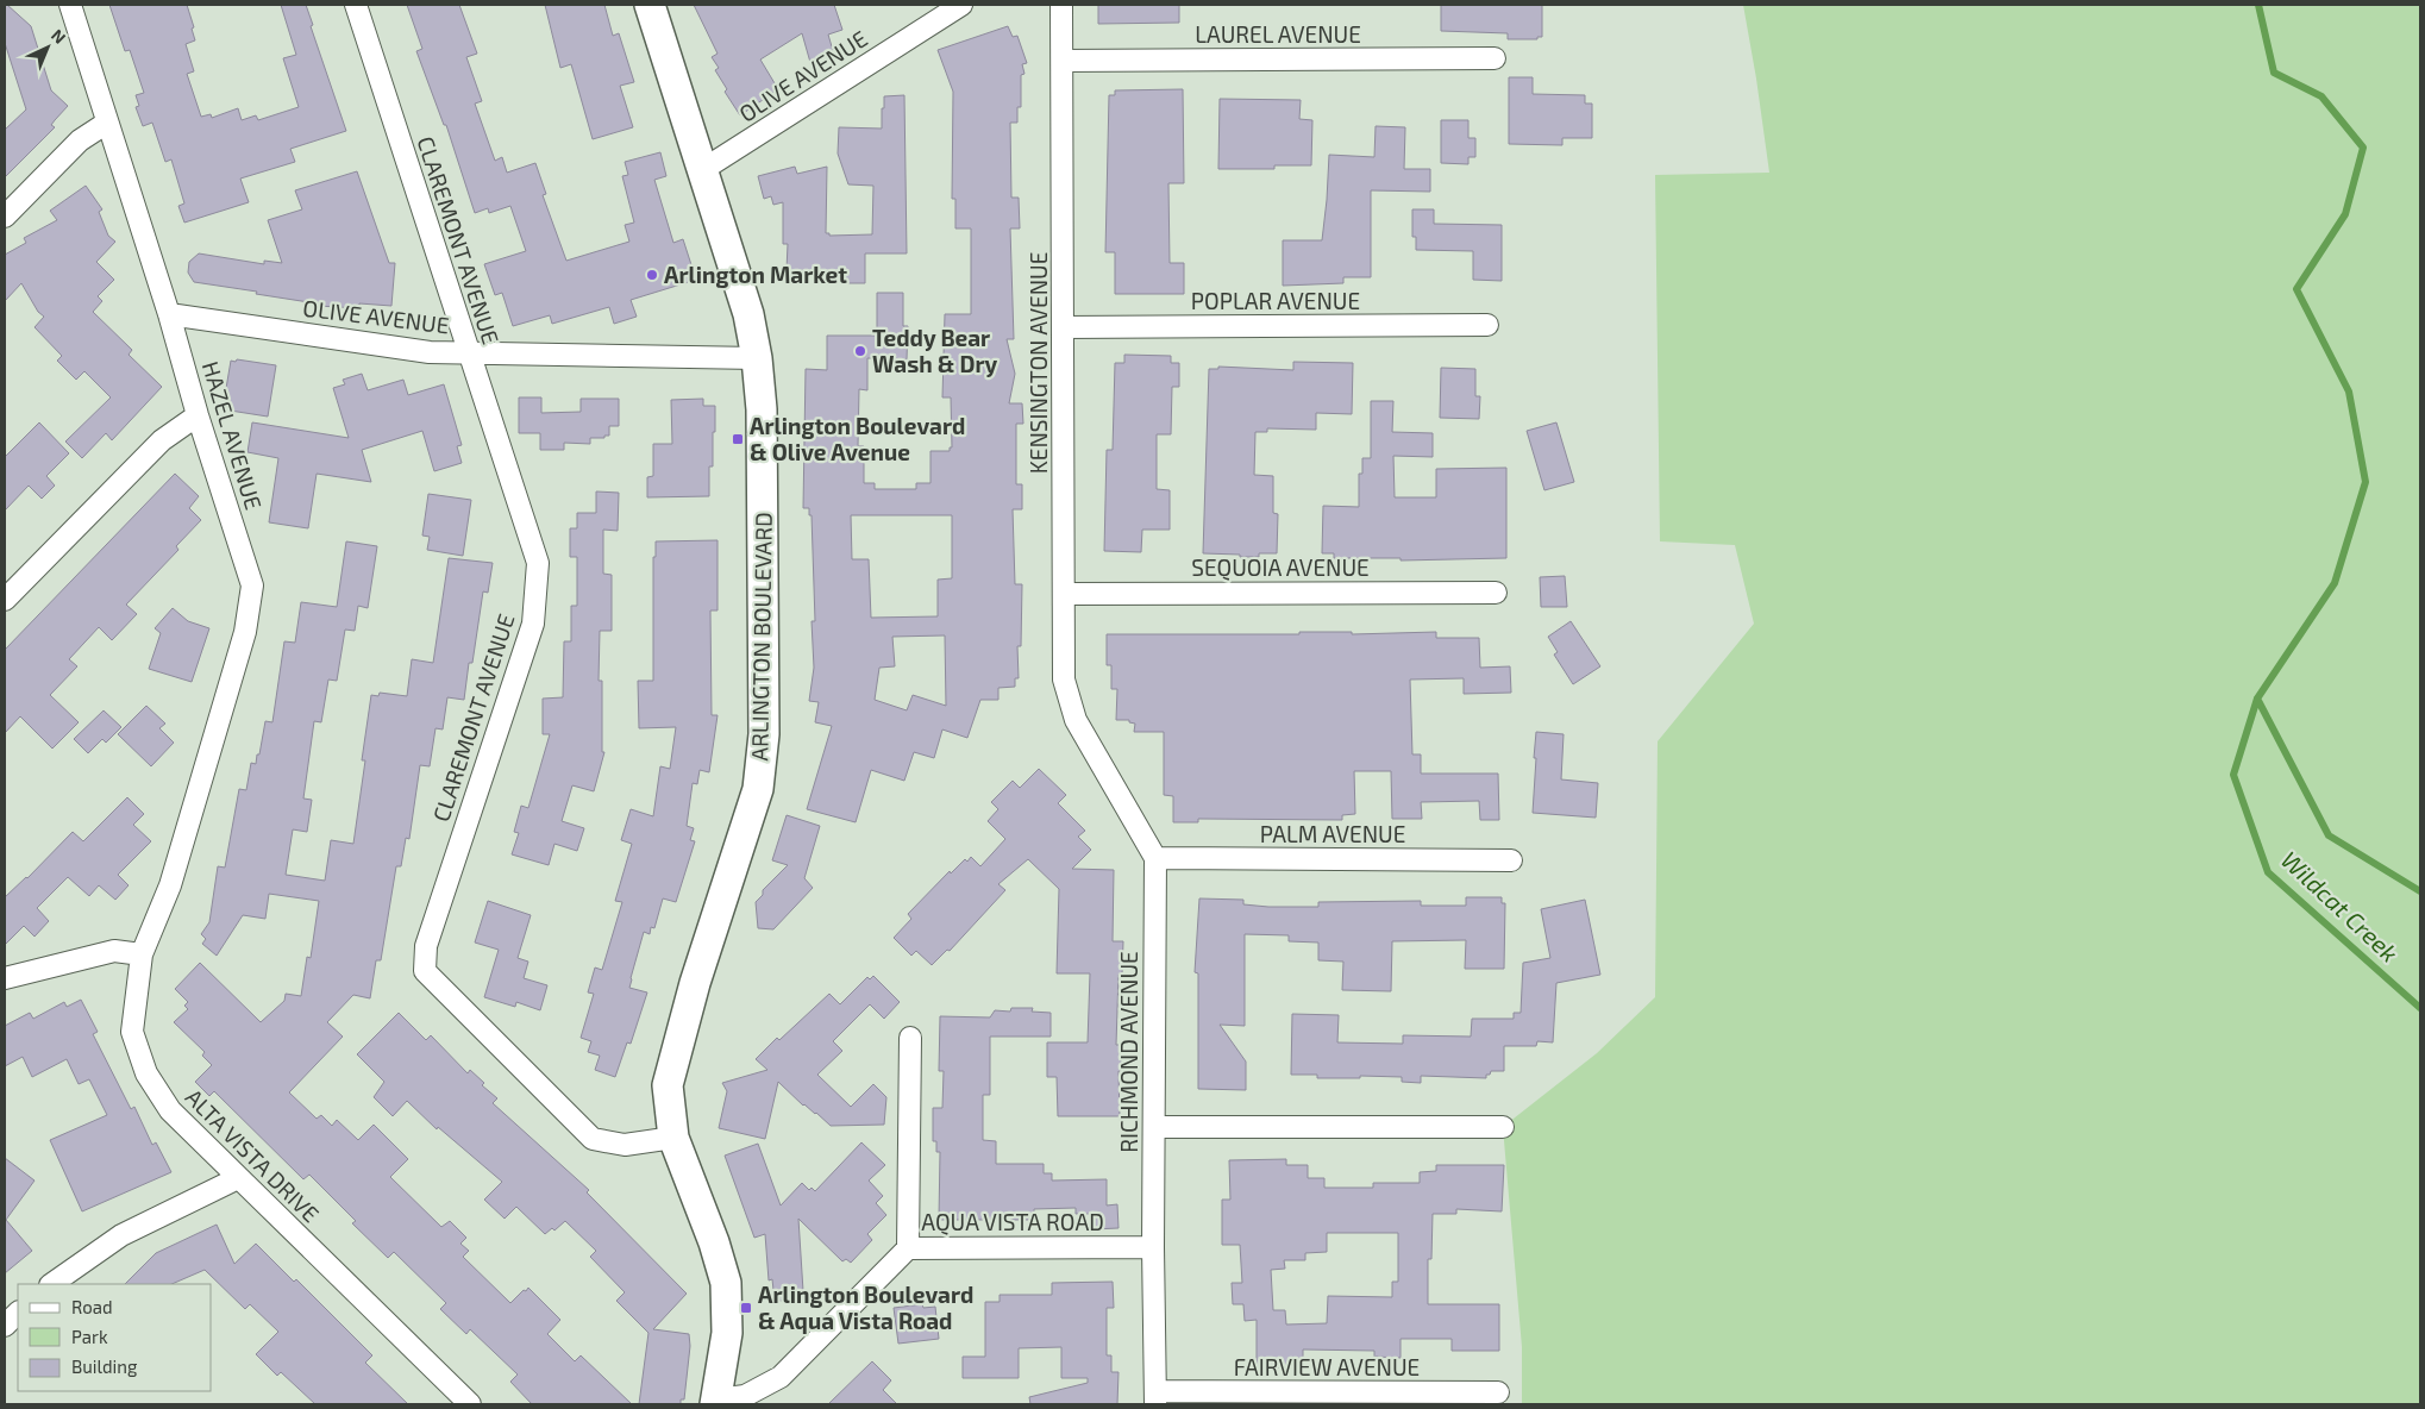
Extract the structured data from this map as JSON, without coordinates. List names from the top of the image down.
{
  "streets": {
    "main road": ["ARLINGTON BOULEVARD"],
    "street": [
      "LAUREL AVENUE",
      "OLIVE AVENUE",
      "CLAREMONT AVENUE",
      "POPLAR AVENUE",
      "KENSINGTON AVENUE",
      "HAZEL AVENUE",
      "SEQUOIA AVENUE",
      "PALM AVENUE",
      "RICHMOND AVENUE",
      "ALTA VISTA DRIVE",
      "AQUA VISTA ROAD",
      "FAIRVIEW AVENUE"
    ]
  },
  "crossings": [
    ["LAUREL AVENUE", "KENSINGTON AVENUE"],
    ["OLIVE AVENUE", "CLAREMONT AVENUE"],
    ["OLIVE AVENUE", "HAZEL AVENUE"],
    ["OLIVE AVENUE", "ARLINGTON BOULEVARD"],
    ["CLAREMONT AVENUE", "ARLINGTON BOULEVARD"],
    ["POPLAR AVENUE", "KENSINGTON AVENUE"],
    ["KENSINGTON AVENUE", "SEQUOIA AVENUE"],
    ["KENSINGTON AVENUE", "PALM AVENUE"],
    ["KENSINGTON AVENUE", "RICHMOND AVENUE"],
    ["HAZEL AVENUE", "ALTA VISTA DRIVE"],
    ["ARLINGTON BOULEVARD", "AQUA VISTA ROAD"],
    ["PALM AVENUE", "RICHMOND AVENUE"],
    ["RICHMOND AVENUE", "AQUA VISTA ROAD"],
    ["RICHMOND AVENUE", "FAIRVIEW AVENUE"]
  ],
  "water": ["Wildcat Creek"],
  "places": {
    "other": ["Arlington Market", "Teddy Bear Wash & Dry"],
    "transit": ["Arlington Boulevard & Olive Avenue", "Arlington Boulevard & Aqua Vista Road"]
  },
  "legend": ["Road", "Park", "Building"],
  "north": "top right"
}
